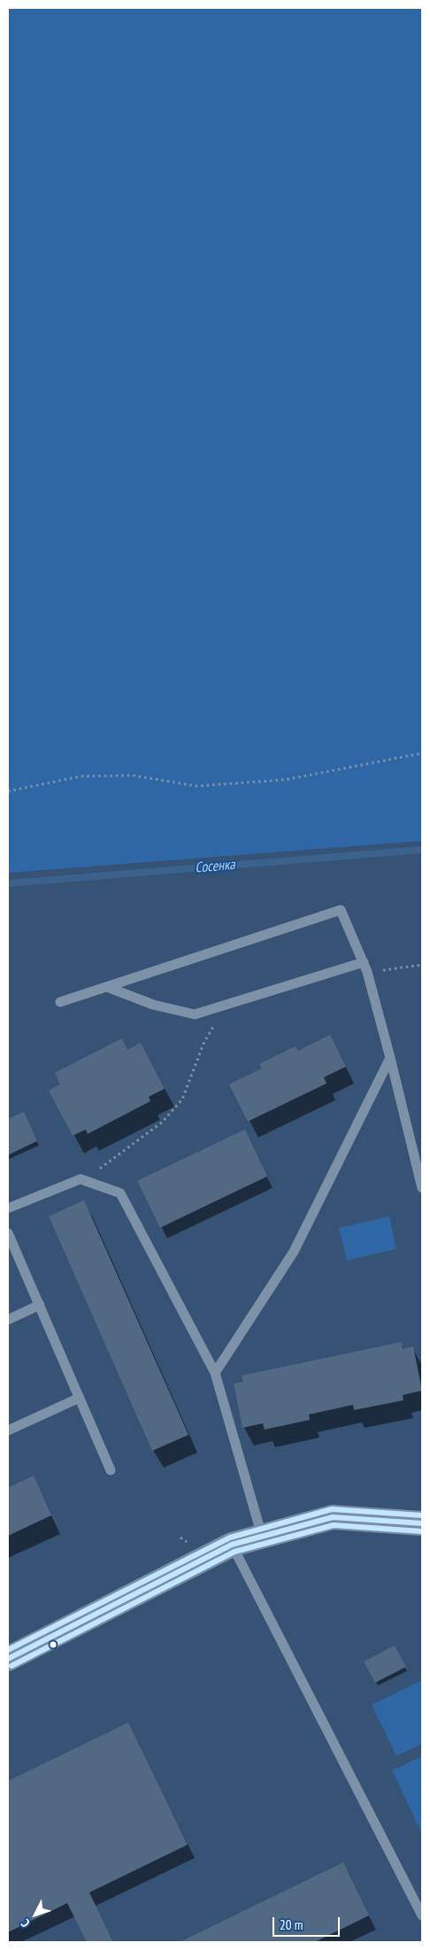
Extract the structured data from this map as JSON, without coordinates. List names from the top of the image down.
{
  "water": ["Сосенка"],
  "scale_bar": "20 m",
  "north": "bottom left"
}
